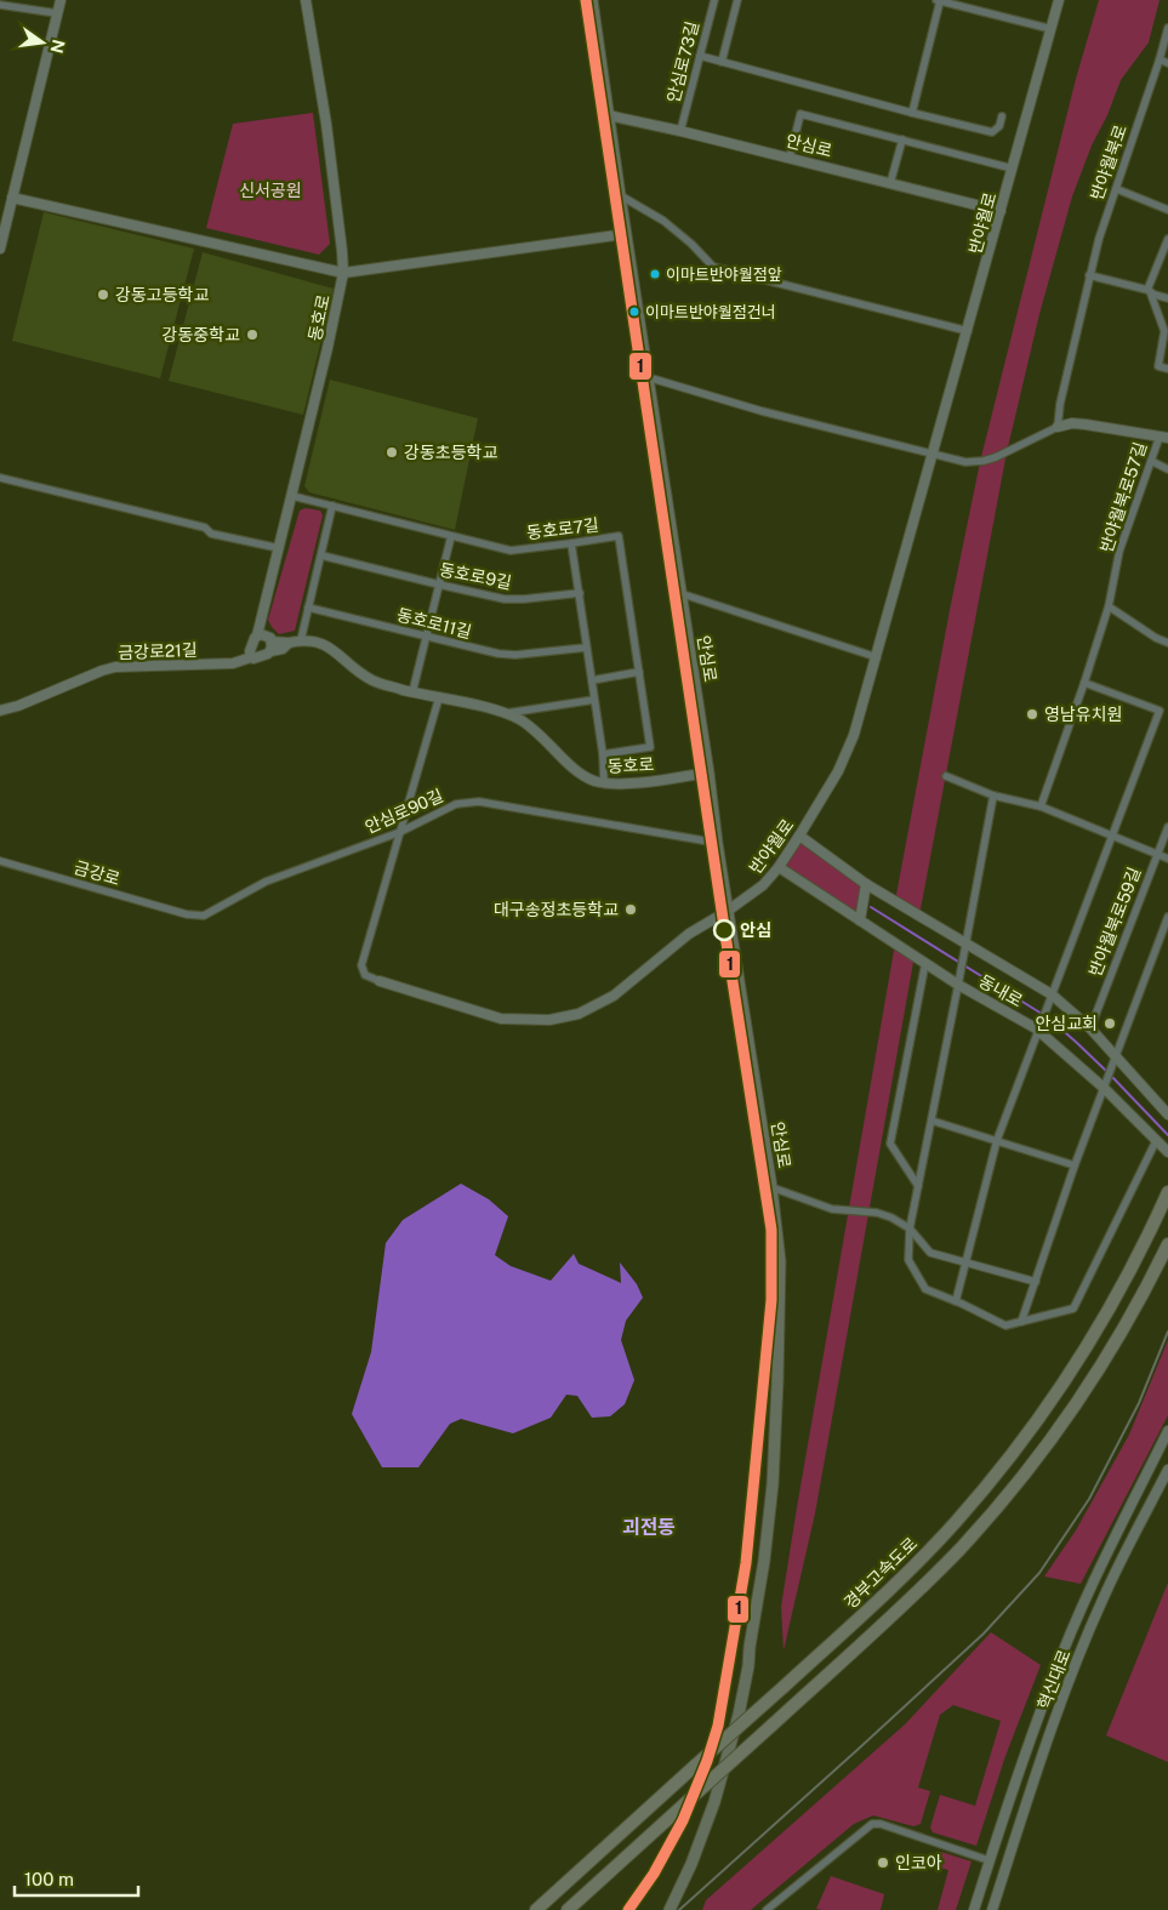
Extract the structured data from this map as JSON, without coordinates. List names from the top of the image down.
{
  "streets": {
    "highway": ["경부고속도로"],
    "main road": ["안심로"],
    "street": [
      "안심로73길",
      "반야월북로",
      "반야월로",
      "동호로",
      "반야월북로57길",
      "동호로7길",
      "동호로9길",
      "동호로11길",
      "금강로21길",
      "안심로90길",
      "금강로",
      "반야월북로59길",
      "동내로",
      "혁신대로"
    ]
  },
  "crossings": [
    ["안심로73길", "안심로"],
    ["안심로", "반야월로"],
    ["안심로", "동호로"],
    ["안심로", "안심로90길"],
    ["반야월로", "동내로"],
    ["동호로", "동호로7길"],
    ["동호로", "금강로21길"],
    ["안심로90길", "금강로"]
  ],
  "districts": ["괴전동"],
  "parks": ["신서공원"],
  "places": [
    "이마트반야월점앞",
    "강동고등학교",
    "이마트반야월점건너",
    "강동중학교",
    "강동초등학교",
    "영남유치원",
    "대구송정초등학교",
    "안심",
    "안심교회",
    "인코아"
  ],
  "lines": ["transit line 1"],
  "scale_bar": "100 m",
  "north": "right"
}
